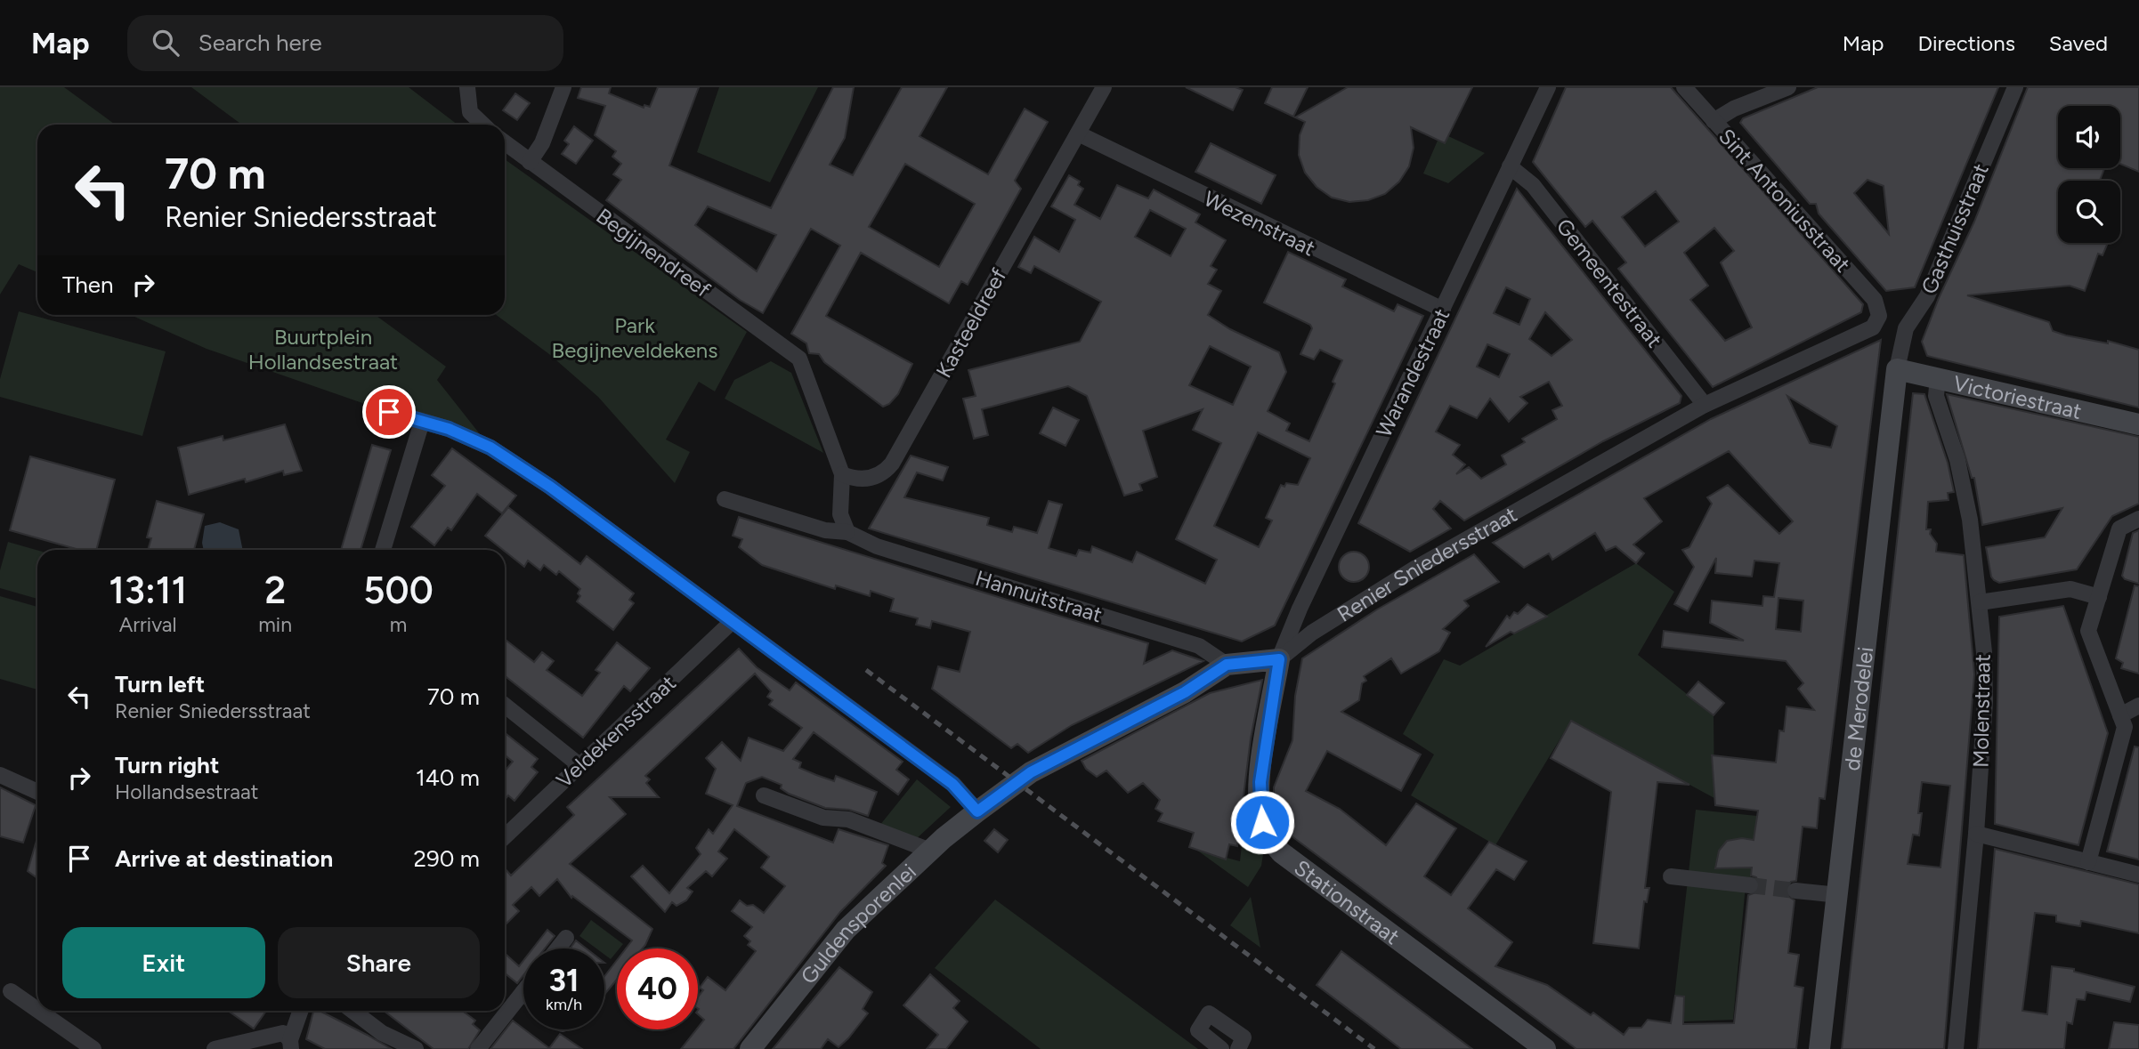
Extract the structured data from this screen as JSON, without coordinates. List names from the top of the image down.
{
  "streets": {
    "street": [
      "Sint Antoniusstraat",
      "Wezenstraat",
      "Gasthuisstraat",
      "Begijnendreef",
      "Gemeentestraat",
      "Kasteeldreef",
      "Warandestraat",
      "Victoriestraat",
      "Renier Sniedersstraat",
      "Hannuitstraat",
      "de Merodelei",
      "Molenstraat",
      "Veldekensstraat",
      "Stationstraat",
      "Guldensporenlei"
    ]
  },
  "crossings": [
    ["Sint Antoniusstraat", "Renier Sniedersstraat"],
    ["Wezenstraat", "Kasteeldreef"],
    ["Wezenstraat", "Warandestraat"],
    ["Gasthuisstraat", "Victoriestraat"],
    ["Gasthuisstraat", "de Merodelei"],
    ["Begijnendreef", "Kasteeldreef"],
    ["Gemeentestraat", "Warandestraat"],
    ["Gemeentestraat", "Renier Sniedersstraat"],
    ["Warandestraat", "Renier Sniedersstraat"],
    ["Warandestraat", "Stationstraat"],
    ["Victoriestraat", "de Merodelei"],
    ["Victoriestraat", "Molenstraat"],
    ["Renier Sniedersstraat", "Stationstraat"]
  ],
  "parks": ["Park Begijneveldekens", "Buurtplein Hollandsestraat"],
  "page": {
    "header": "Map",
    "search": "Search here",
    "nav": ["Map", "Directions", "Saved"],
    "turn": ["70 m", "Renier Sniedersstraat"],
    "then": "Then",
    "eta": [
      "13:11",
      "Arrival",
      "2",
      "min",
      "500",
      "m"
    ],
    "list": [
      {
        "name": "Turn left",
        "note": "Renier Sniedersstraat",
        "value": "70 m"
      },
      {
        "name": "Turn right",
        "note": "Hollandsestraat",
        "value": "140 m"
      },
      {
        "name": "Arrive at destination",
        "value": "290 m"
      }
    ],
    "buttons": ["Exit", "Share"],
    "speed": "31 km/h",
    "limit": "40"
  }
}
